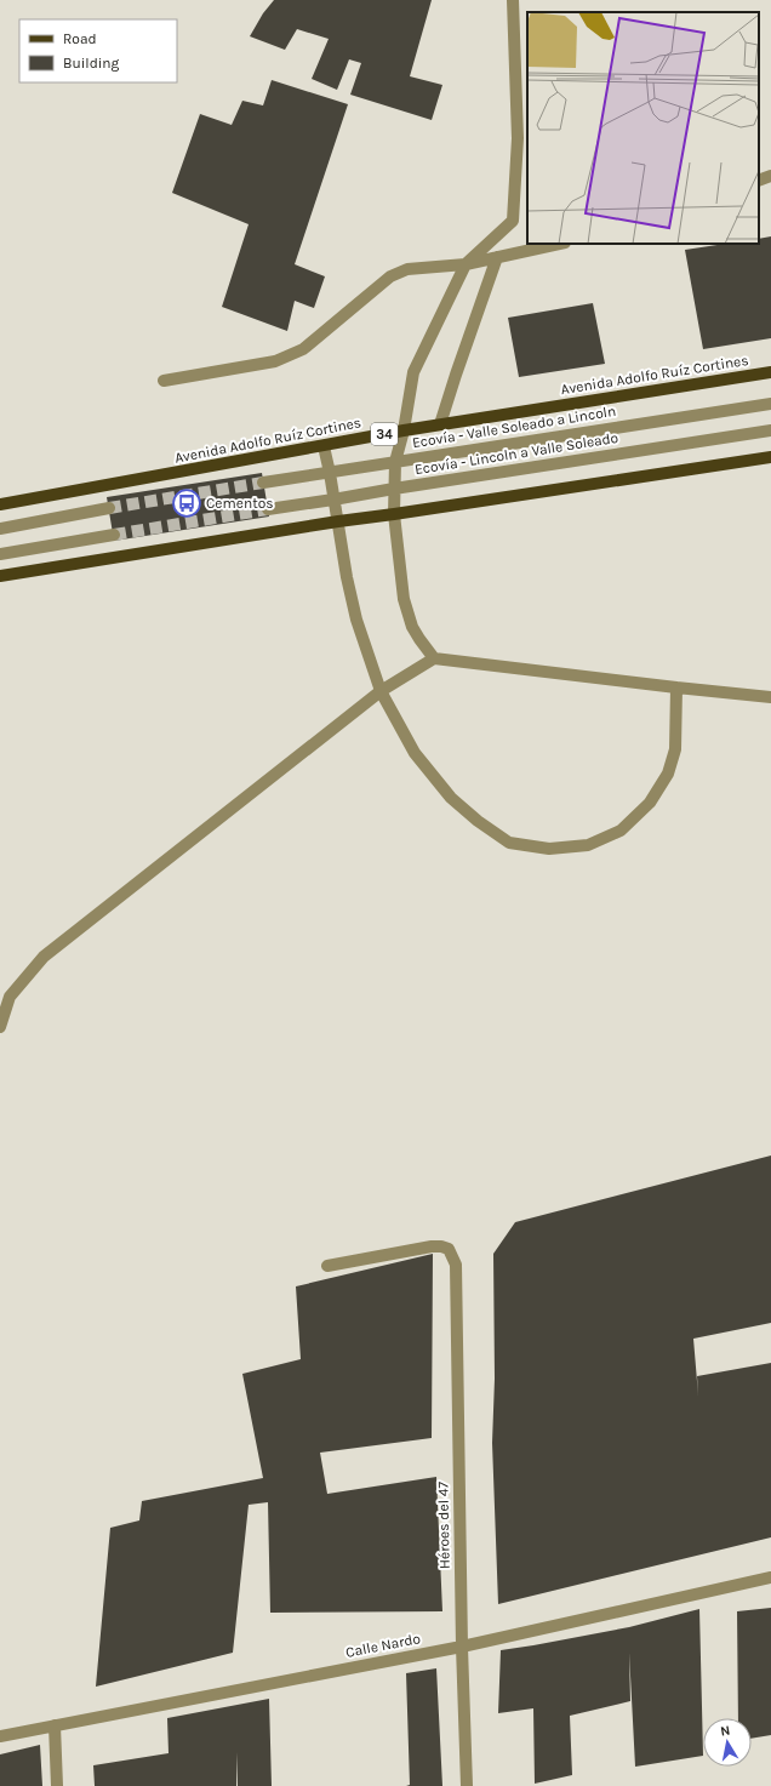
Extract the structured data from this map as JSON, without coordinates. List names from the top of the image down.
{
  "streets": {
    "main road": ["Avenida Adolfo Ruíz Cortines", "34"],
    "street": [
      "Ecovía - Valle Soleado a Lincoln",
      "Ecovía - Lincoln a Valle Soleado",
      "Héroes del 47",
      "Calle Nardo"
    ]
  },
  "crossings": [
    ["Héroes del 47", "Calle Nardo"]
  ],
  "places": {
    "bus stop": ["Cementos"]
  },
  "legend": ["Road", "Building"],
  "north": "top"
}
